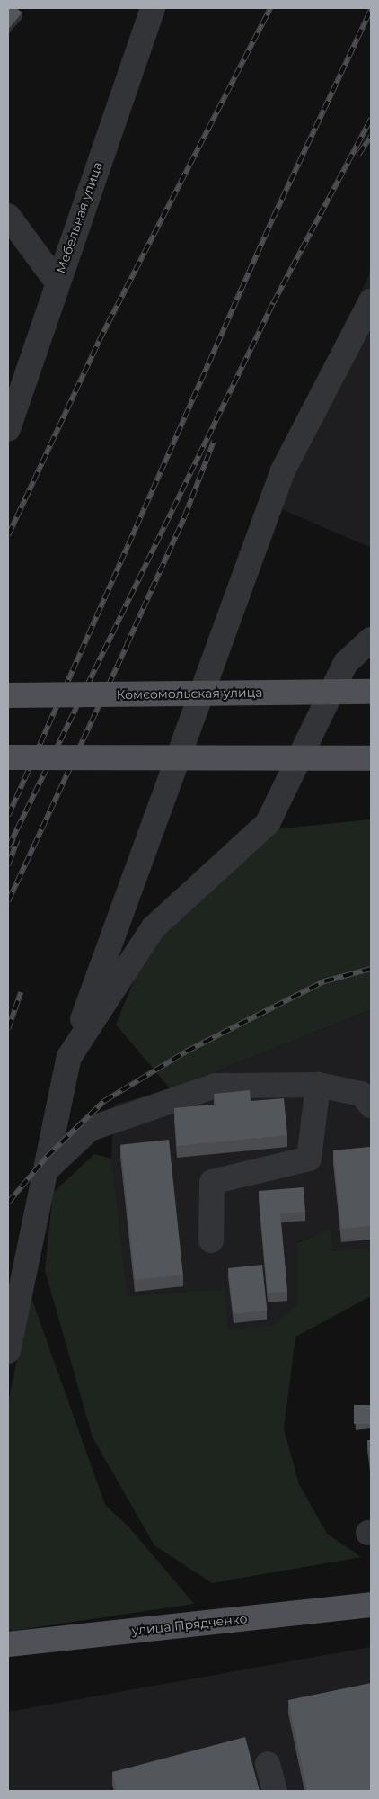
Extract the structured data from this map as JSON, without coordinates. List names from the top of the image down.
{
  "streets": {
    "main road": ["Комсомольская улица", "улица Прядченко"],
    "street": ["Мебельная улица"]
  }
}
